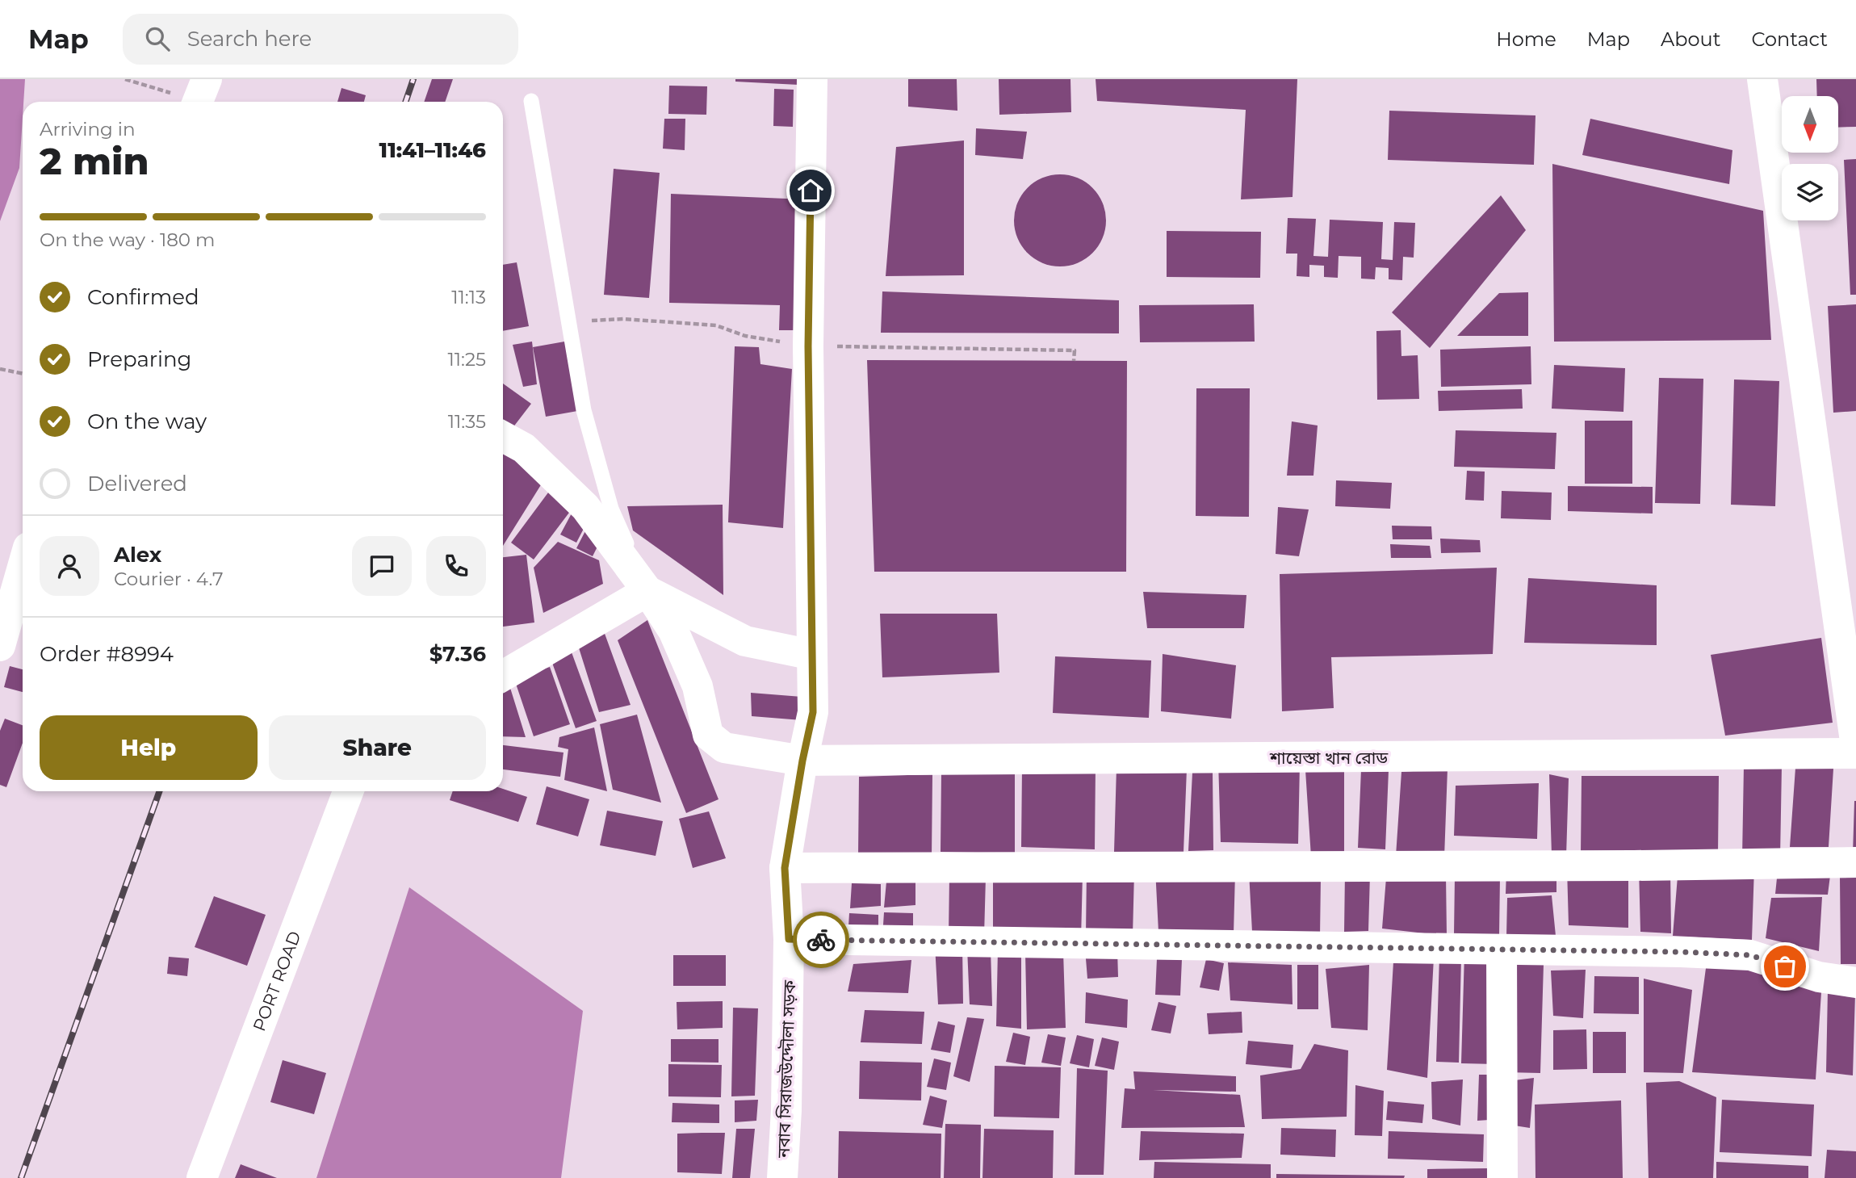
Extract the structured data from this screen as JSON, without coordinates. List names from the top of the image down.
{
  "streets": {
    "street": ["শায়েস্তা খান রোড", "PORT ROAD", "নবাব সিরাজউদ্দৌলা সড়ক"]
  },
  "crossings": [
    ["শায়েস্তা খান রোড", "নবাব সিরাজউদ্দৌলা সড়ক"]
  ],
  "north": "bottom",
  "page": {
    "header": "Map",
    "search": "Search here",
    "nav": [
      "Home",
      "Map",
      "About",
      "Contact"
    ],
    "heading": ["2 min", "Arriving in", "11:41–11:46"],
    "panel": [
      "Alex",
      "Courier · 4.7",
      "Order #8994",
      "$7.36"
    ],
    "bar": "On the way · 180 m",
    "list": [
      ["Confirmed", "11:13"],
      ["Preparing", "11:25"],
      ["On the way", "11:35"],
      "Delivered"
    ],
    "buttons": ["Help", "Share"]
  }
}
